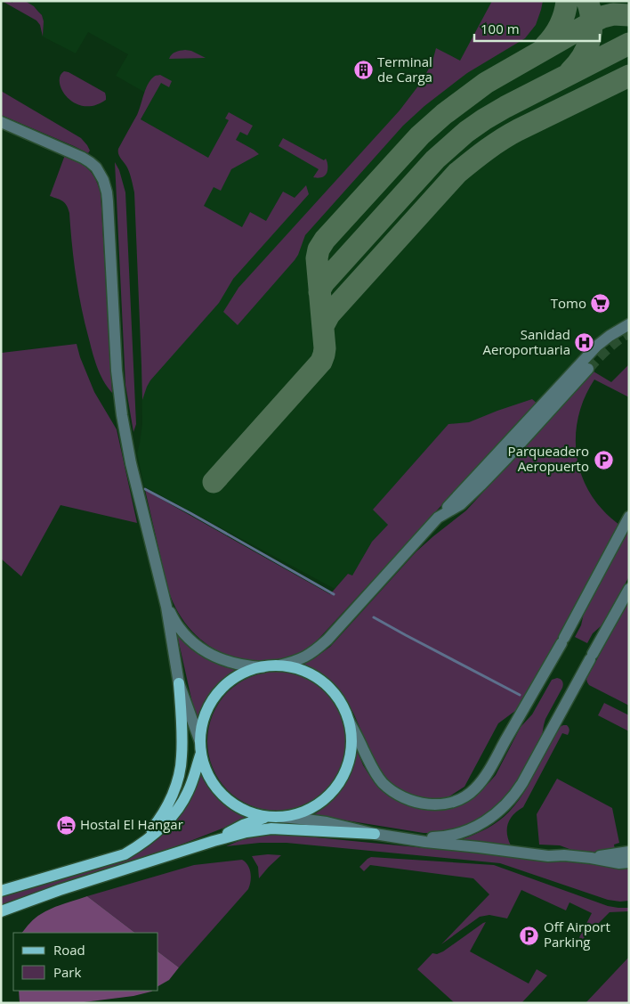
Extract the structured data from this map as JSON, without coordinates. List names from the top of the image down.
{
  "places": {
    "building": ["Terminal de Carga"],
    "supermarket": ["Tomo"],
    "hospital": ["Sanidad Aeroportuaria"],
    "parking": ["Parqueadero Aeropuerto", "Off Airport Parking"],
    "hotel": ["Hostal El Hangar"]
  },
  "legend": ["Road", "Park"],
  "scale_bar": "100 m"
}
